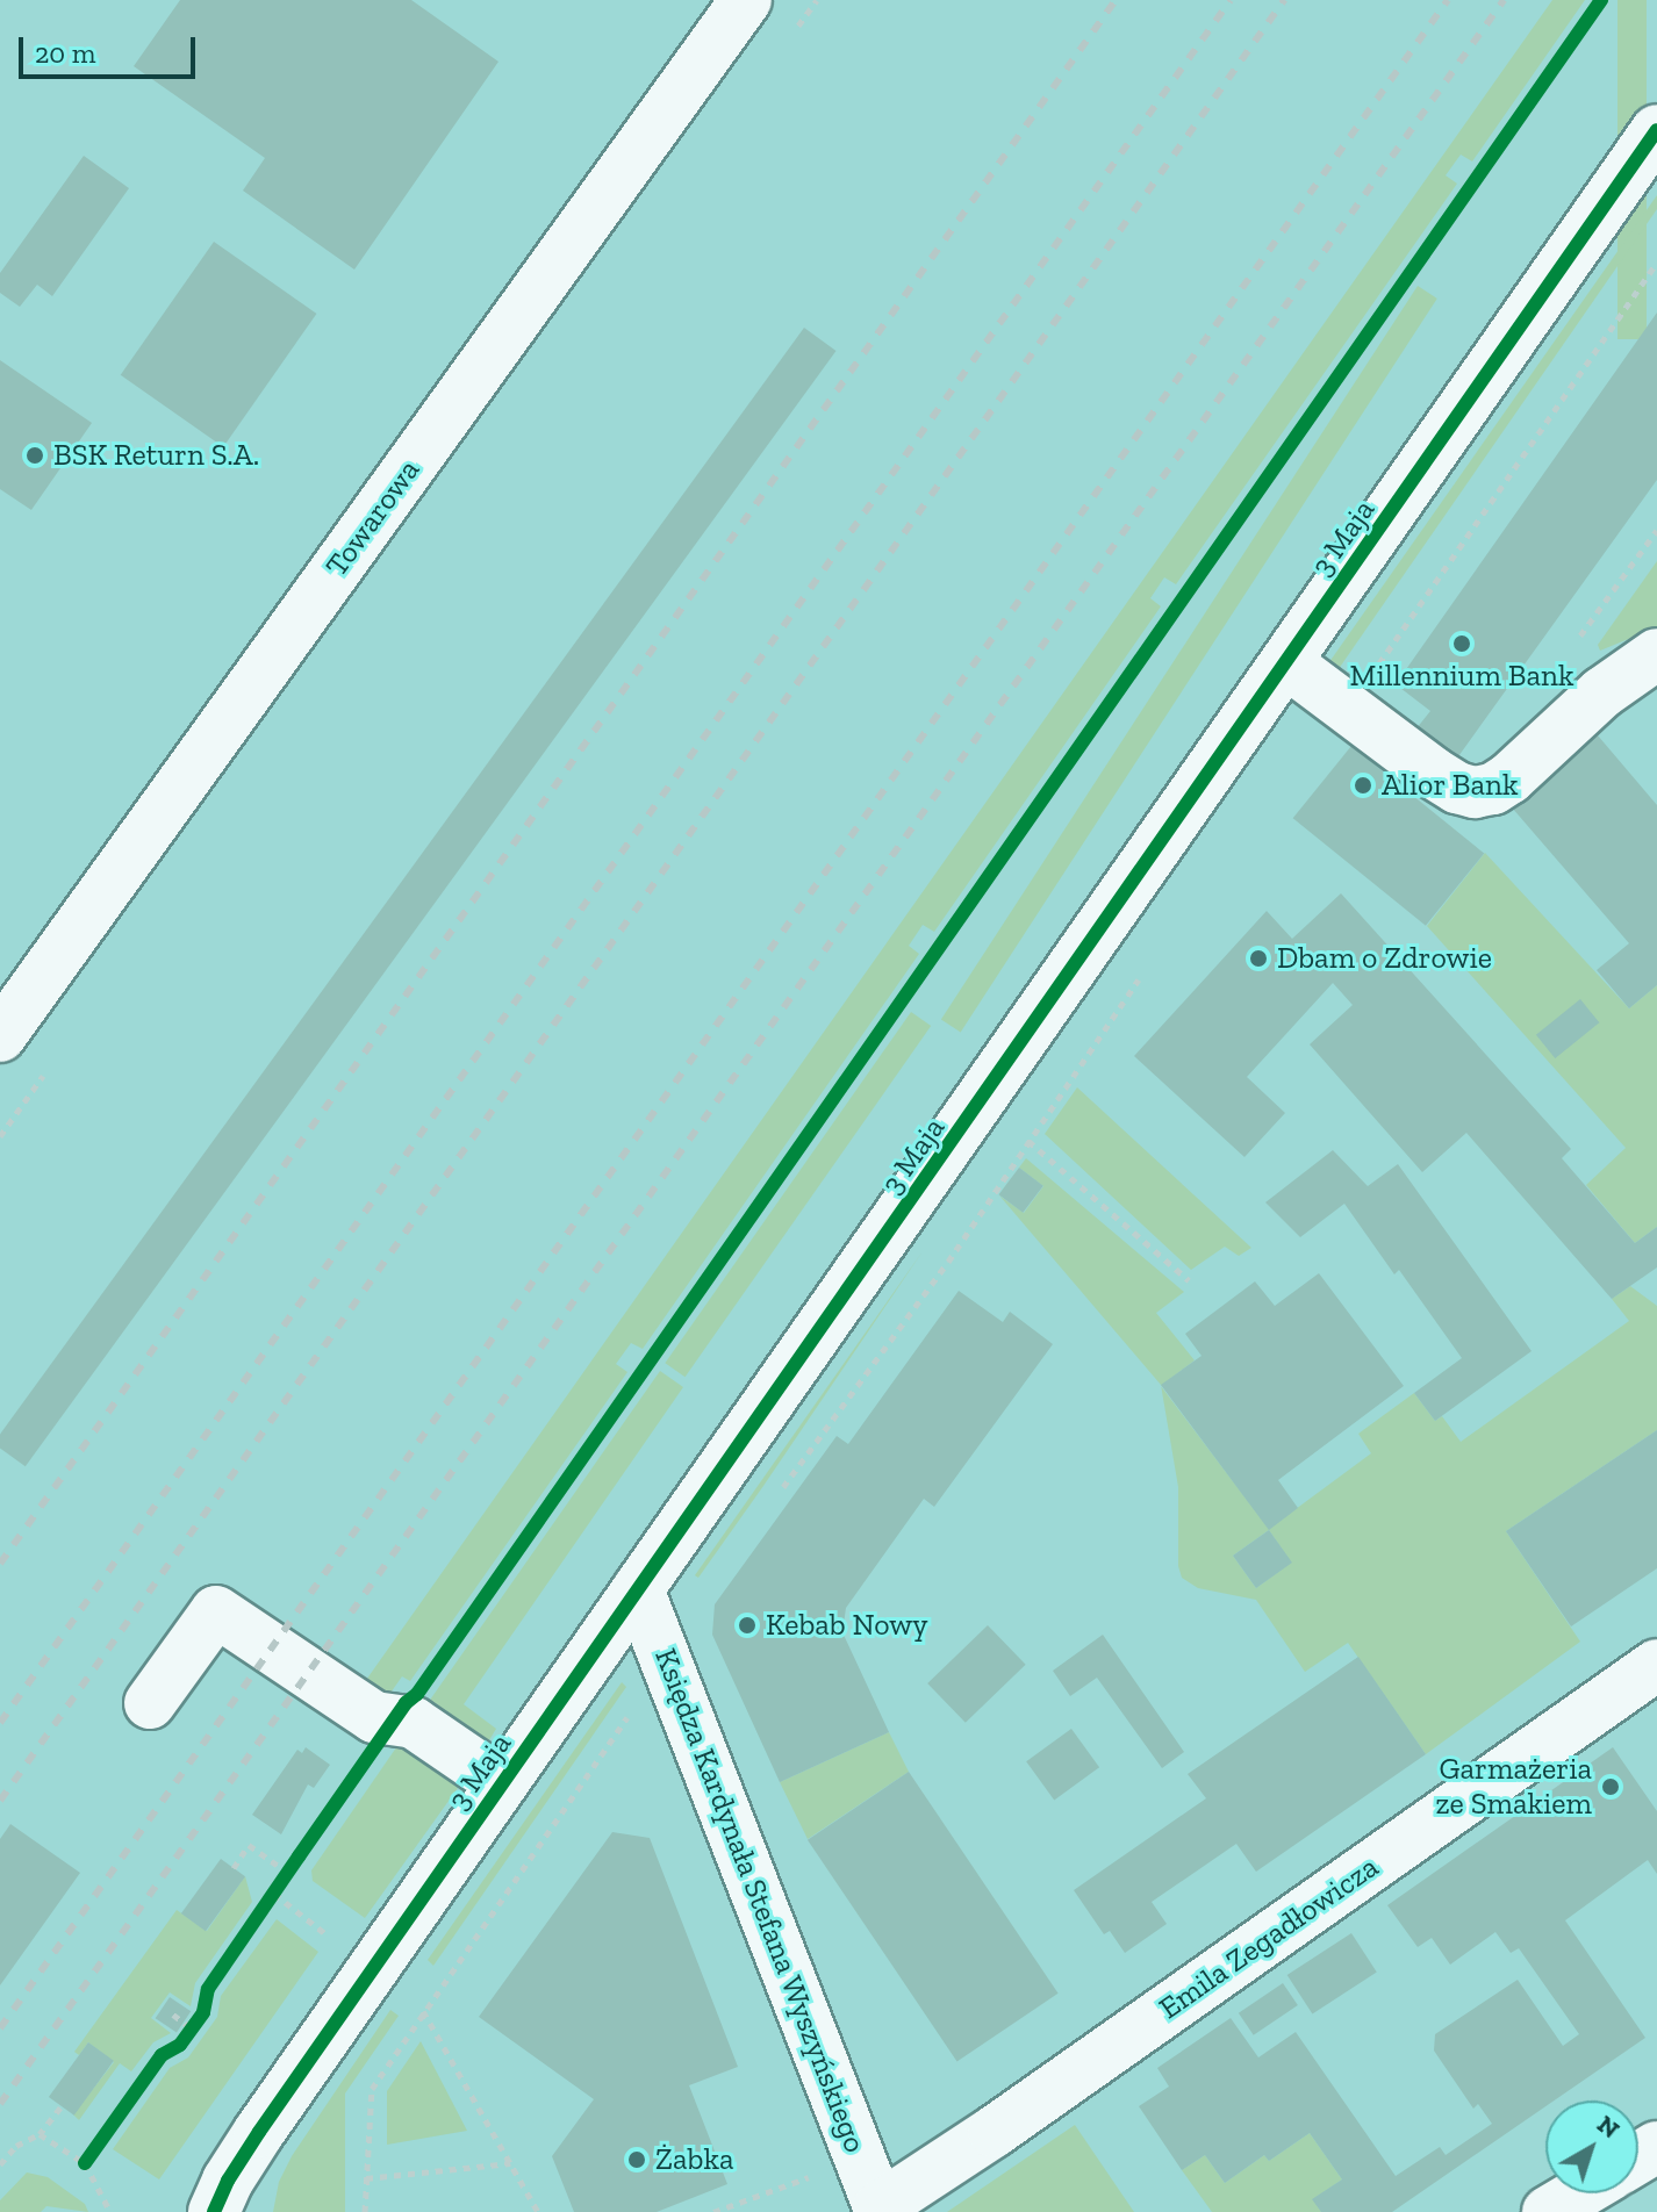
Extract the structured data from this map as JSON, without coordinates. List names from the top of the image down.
{
  "streets": {
    "street": [
      "Towarowa",
      "3 Maja",
      "Księdza Kardynała Stefana Wyszyńskiego",
      "Emila Zegadłowicza"
    ]
  },
  "crossings": [
    ["3 Maja", "Księdza Kardynała Stefana Wyszyńskiego"],
    ["Księdza Kardynała Stefana Wyszyńskiego", "Emila Zegadłowicza"]
  ],
  "places": [
    "BSK Return S.A.",
    "Millennium Bank",
    "Alior Bank",
    "Dbam o Zdrowie",
    "Kebab Nowy",
    "Garmażeria ze Smakiem",
    "Żabka"
  ],
  "scale_bar": "20 m",
  "north": "top right"
}
